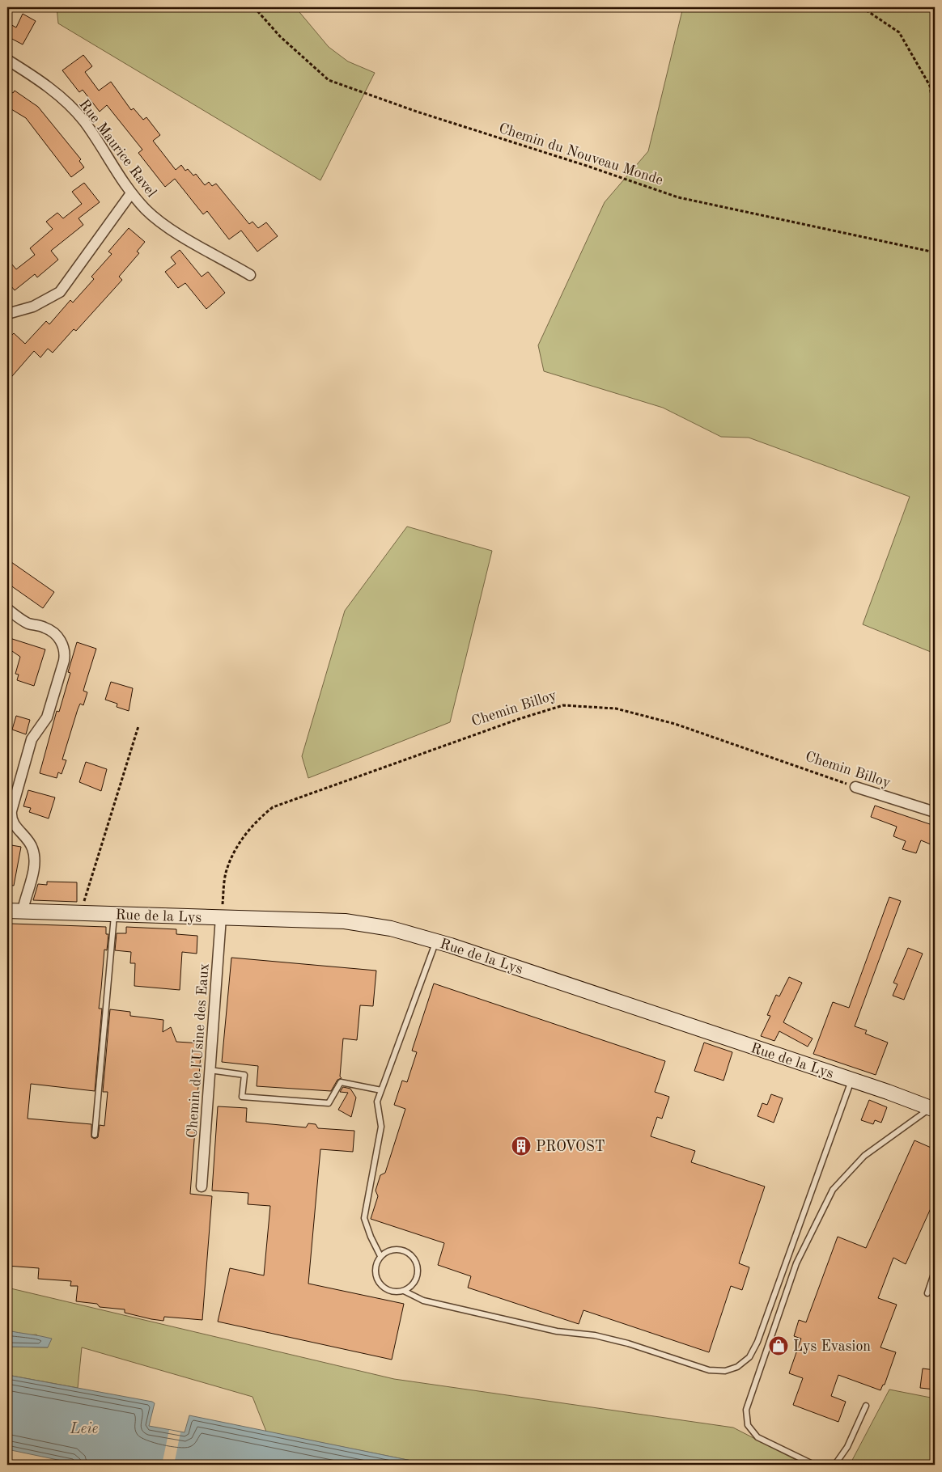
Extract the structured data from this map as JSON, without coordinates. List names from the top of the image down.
{
  "streets": {
    "main road": ["Rue de la Lys"],
    "street": ["Rue Maurice Ravel", "Chemin Billoy", "Chemin de l'Usine des Eaux"],
    "path": ["Chemin du Nouveau Monde"]
  },
  "crossings": [
    ["Chemin Billoy", "Rue de la Lys"],
    ["Chemin Billoy", "Chemin de l'Usine des Eaux"],
    ["Rue de la Lys", "Chemin de l'Usine des Eaux"]
  ],
  "water": ["Leie"],
  "places": {
    "building": ["PROVOST"],
    "shop": ["Lys Evasion"]
  }
}
